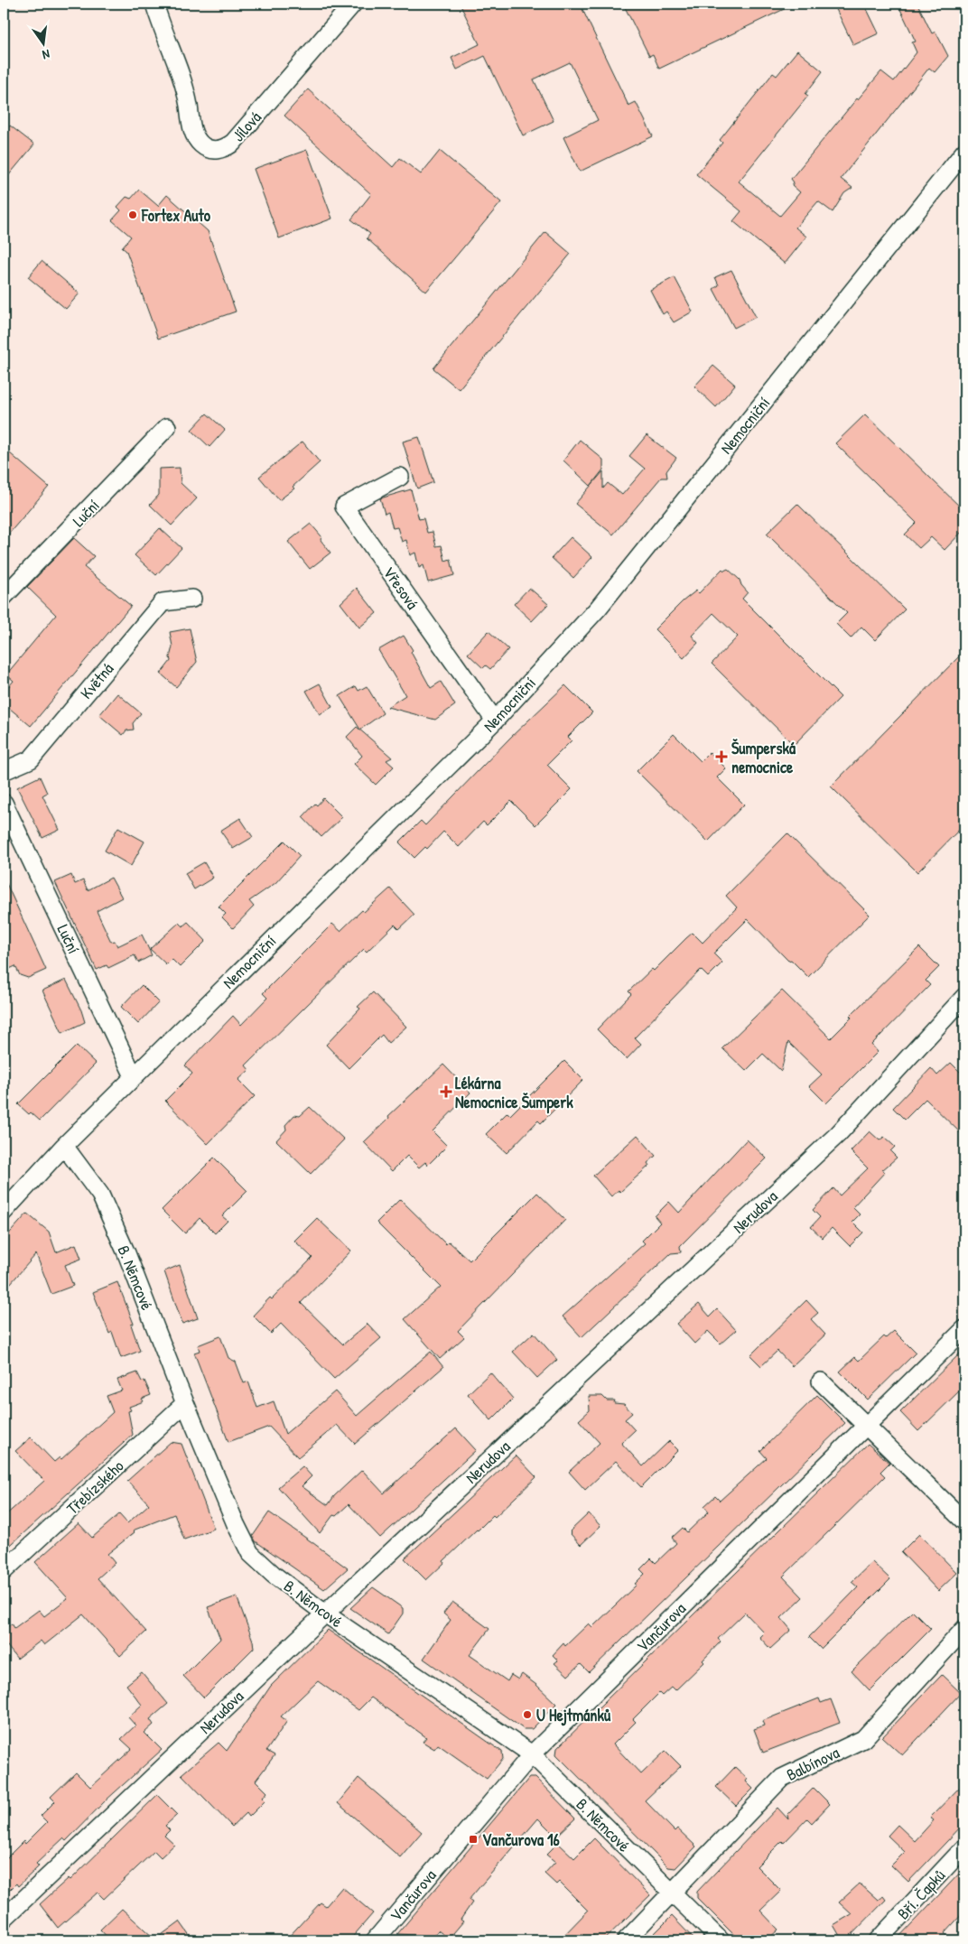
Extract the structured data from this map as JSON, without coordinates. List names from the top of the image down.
{
  "streets": {
    "street": [
      "Jílová",
      "Nemocniční",
      "Luční",
      "Vřesová",
      "Květná",
      "Nerudova",
      "B. Němcové",
      "Třebízského",
      "Vančurova",
      "Balbínova",
      "Bří. Čapků"
    ]
  },
  "crossings": [
    ["Nemocniční", "Luční"],
    ["Nemocniční", "Vřesová"],
    ["Nemocniční", "B. Němcové"],
    ["Nerudova", "B. Němcové"],
    ["B. Němcové", "Třebízského"],
    ["B. Němcové", "Vančurova"],
    ["B. Němcové", "Balbínova"]
  ],
  "places": {
    "other": ["Fortex Auto", "U Hejtmánků"],
    "health": ["Šumperská nemocnice", "Lékárna Nemocnice Šumperk"],
    "transit": ["Vančurova 16"]
  },
  "north": "bottom"
}
